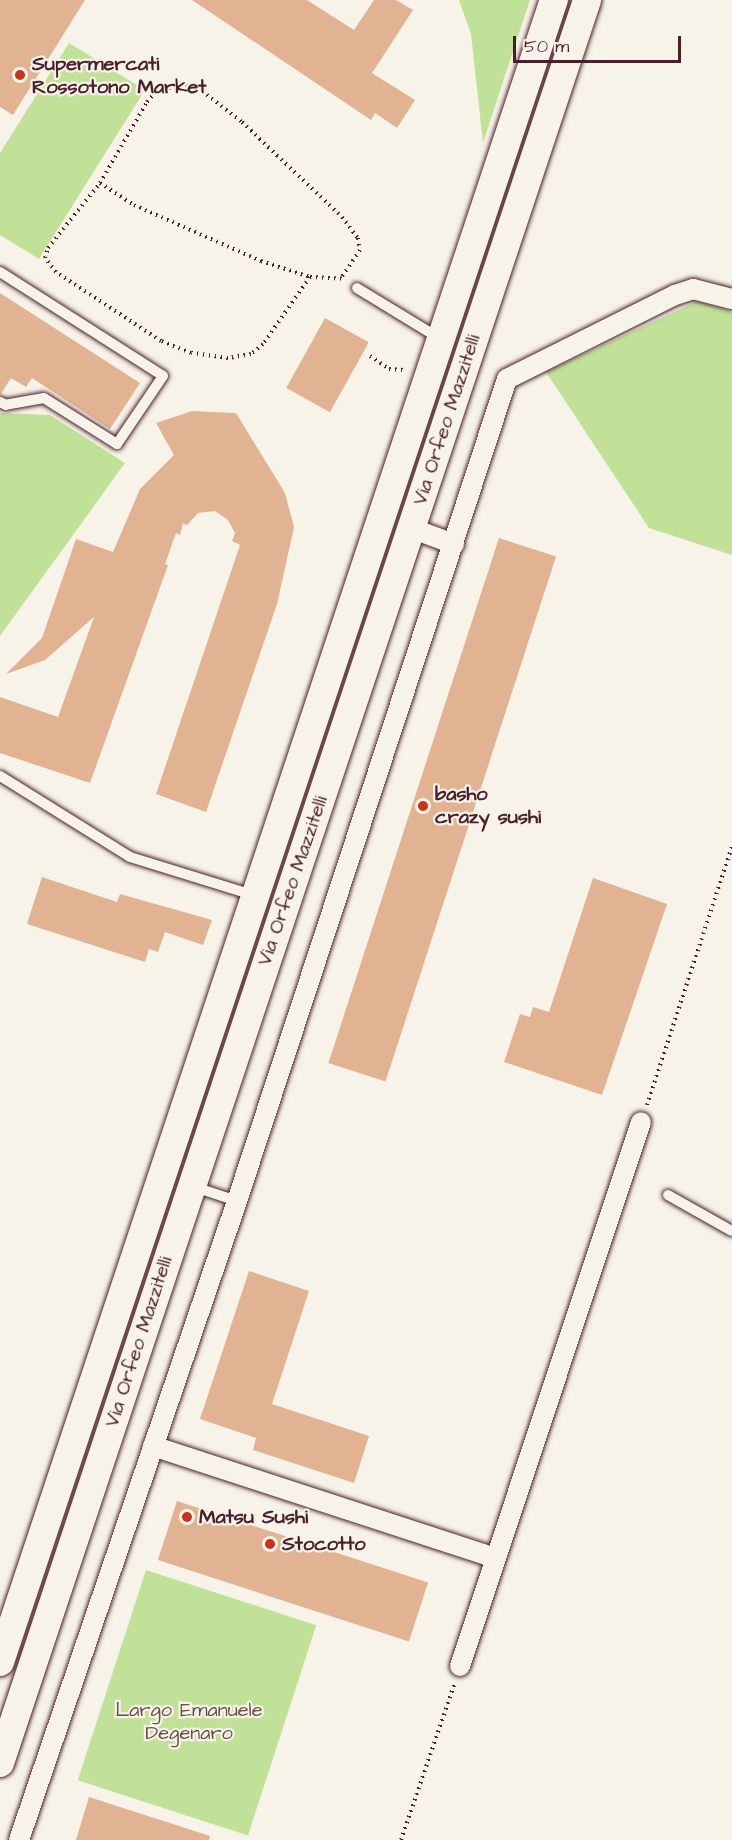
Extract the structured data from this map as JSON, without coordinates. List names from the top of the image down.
{
  "streets": {
    "main road": ["Via Orfeo Mazzitelli"]
  },
  "parks": ["Largo Emanuele Degenaro"],
  "places": [
    "Supermercati Rossotono Market",
    "basho crazy sushi",
    "Matsu Sushi",
    "Stocotto"
  ],
  "scale_bar": "50 m"
}
